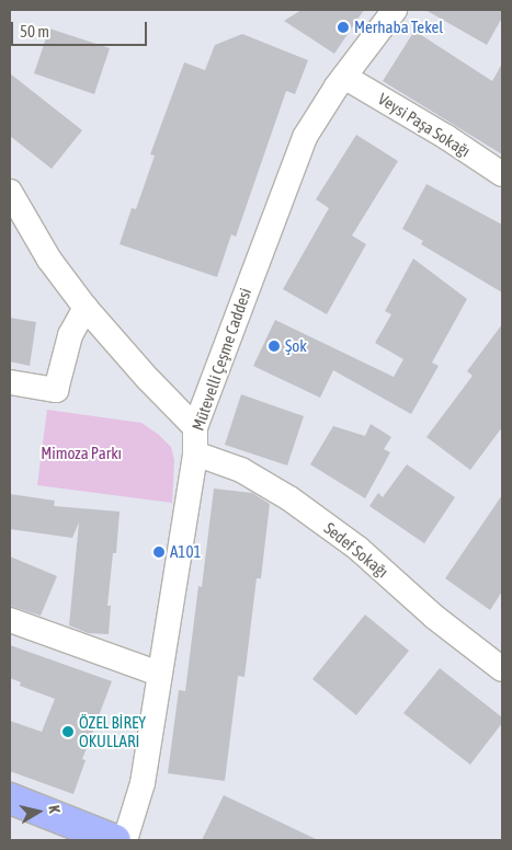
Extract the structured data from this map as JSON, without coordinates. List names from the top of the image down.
{
  "streets": {
    "street": ["Veysi Paşa Sokağı", "Mütevelli Çeşme Caddesi", "Sedef Sokağı"]
  },
  "crossings": [
    ["Veysi Paşa Sokağı", "Mütevelli Çeşme Caddesi"],
    ["Mütevelli Çeşme Caddesi", "Sedef Sokağı"]
  ],
  "parks": ["Mimoza Parkı"],
  "places": [
    "Merhaba Tekel",
    "Şok",
    "A101",
    "ÖZEL BİREY OKULLARI"
  ],
  "scale_bar": "50 m",
  "north": "right"
}
